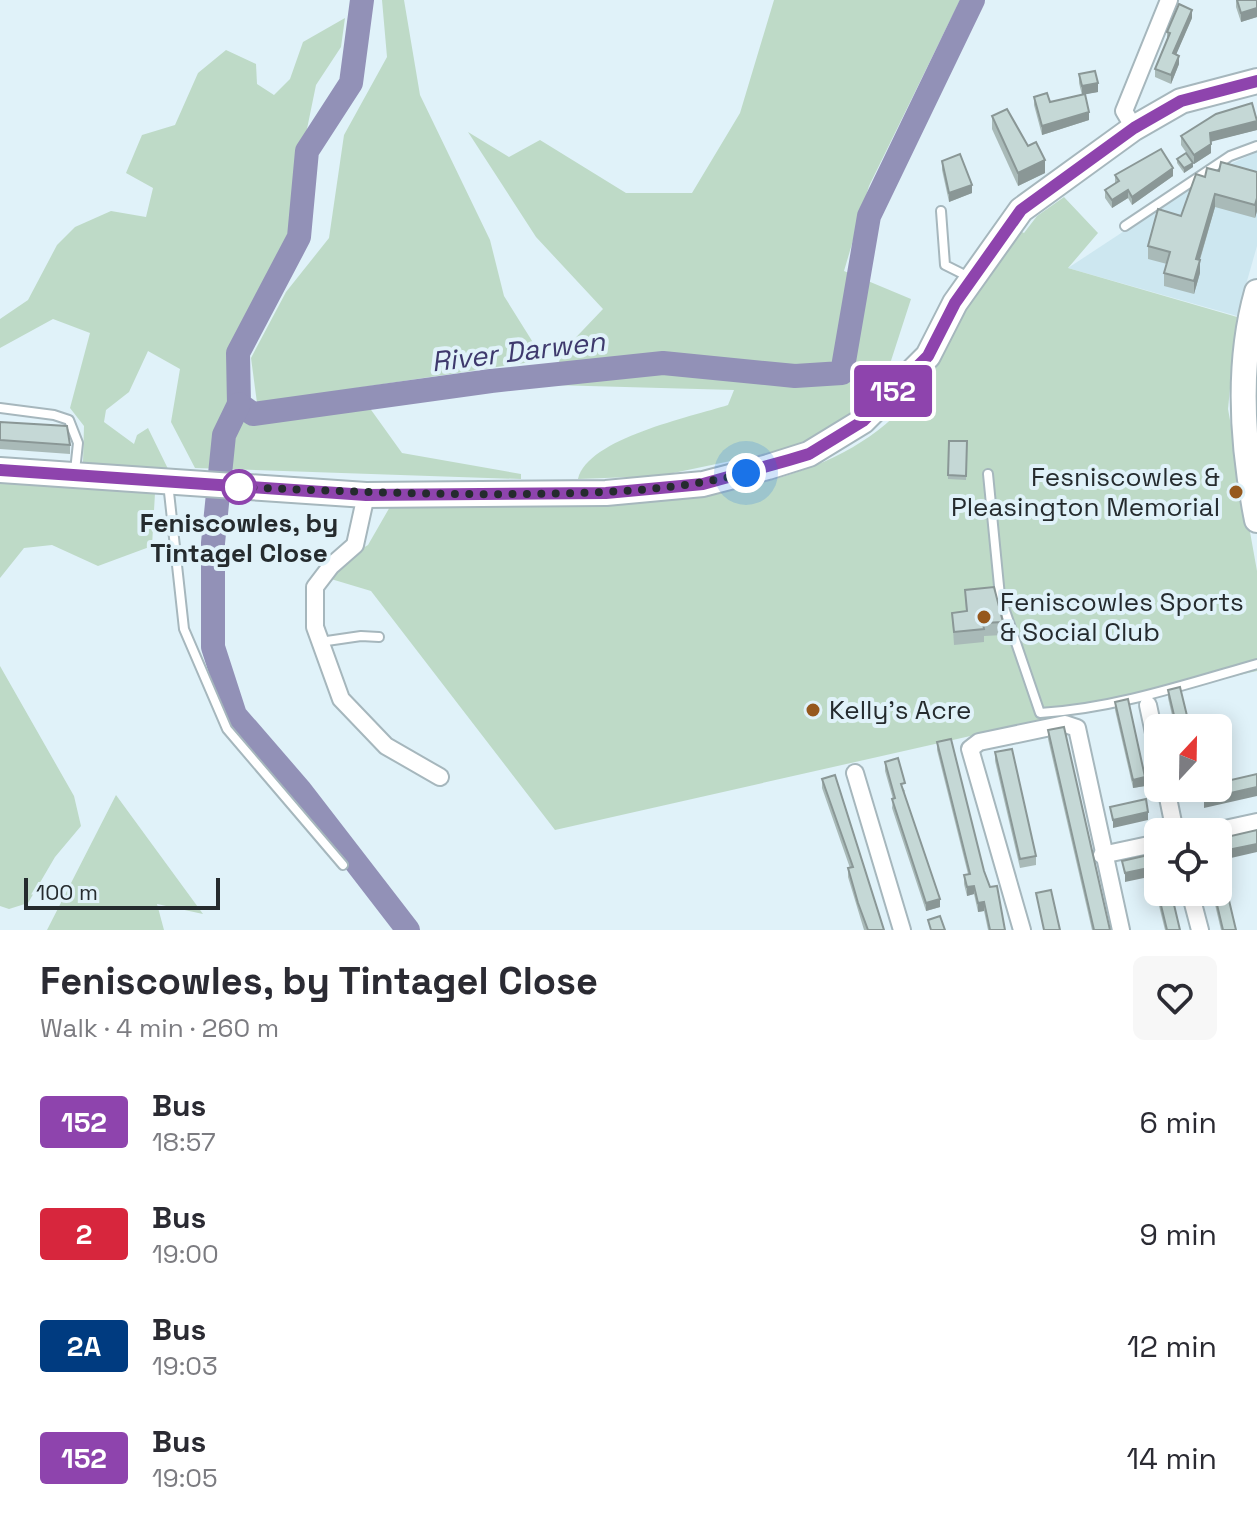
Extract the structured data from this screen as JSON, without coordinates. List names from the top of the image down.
{
  "water": ["River Darwen"],
  "places": [
    "Feniscowles, by Tintagel Close",
    "Fesniscowles & Pleasington Memorial",
    "Feniscowles Sports & Social Club",
    "Kelly's Acre"
  ],
  "lines": ["bus line 152"],
  "scale_bar": "100 m",
  "north": "top",
  "page": {
    "on_map": "152",
    "scale": "100 m",
    "heading": ["Feniscowles, by Tintagel Close", "Walk · 4 min · 260 m"],
    "list": [
      {
        "mark": "152",
        "name": "Bus",
        "note": "18:57",
        "value": "6 min"
      },
      {
        "mark": "2",
        "name": "Bus",
        "note": "19:00",
        "value": "9 min"
      },
      {
        "mark": "2A",
        "name": "Bus",
        "note": "19:03",
        "value": "12 min"
      },
      {
        "mark": "152",
        "name": "Bus",
        "note": "19:05",
        "value": "14 min"
      }
    ]
  }
}
